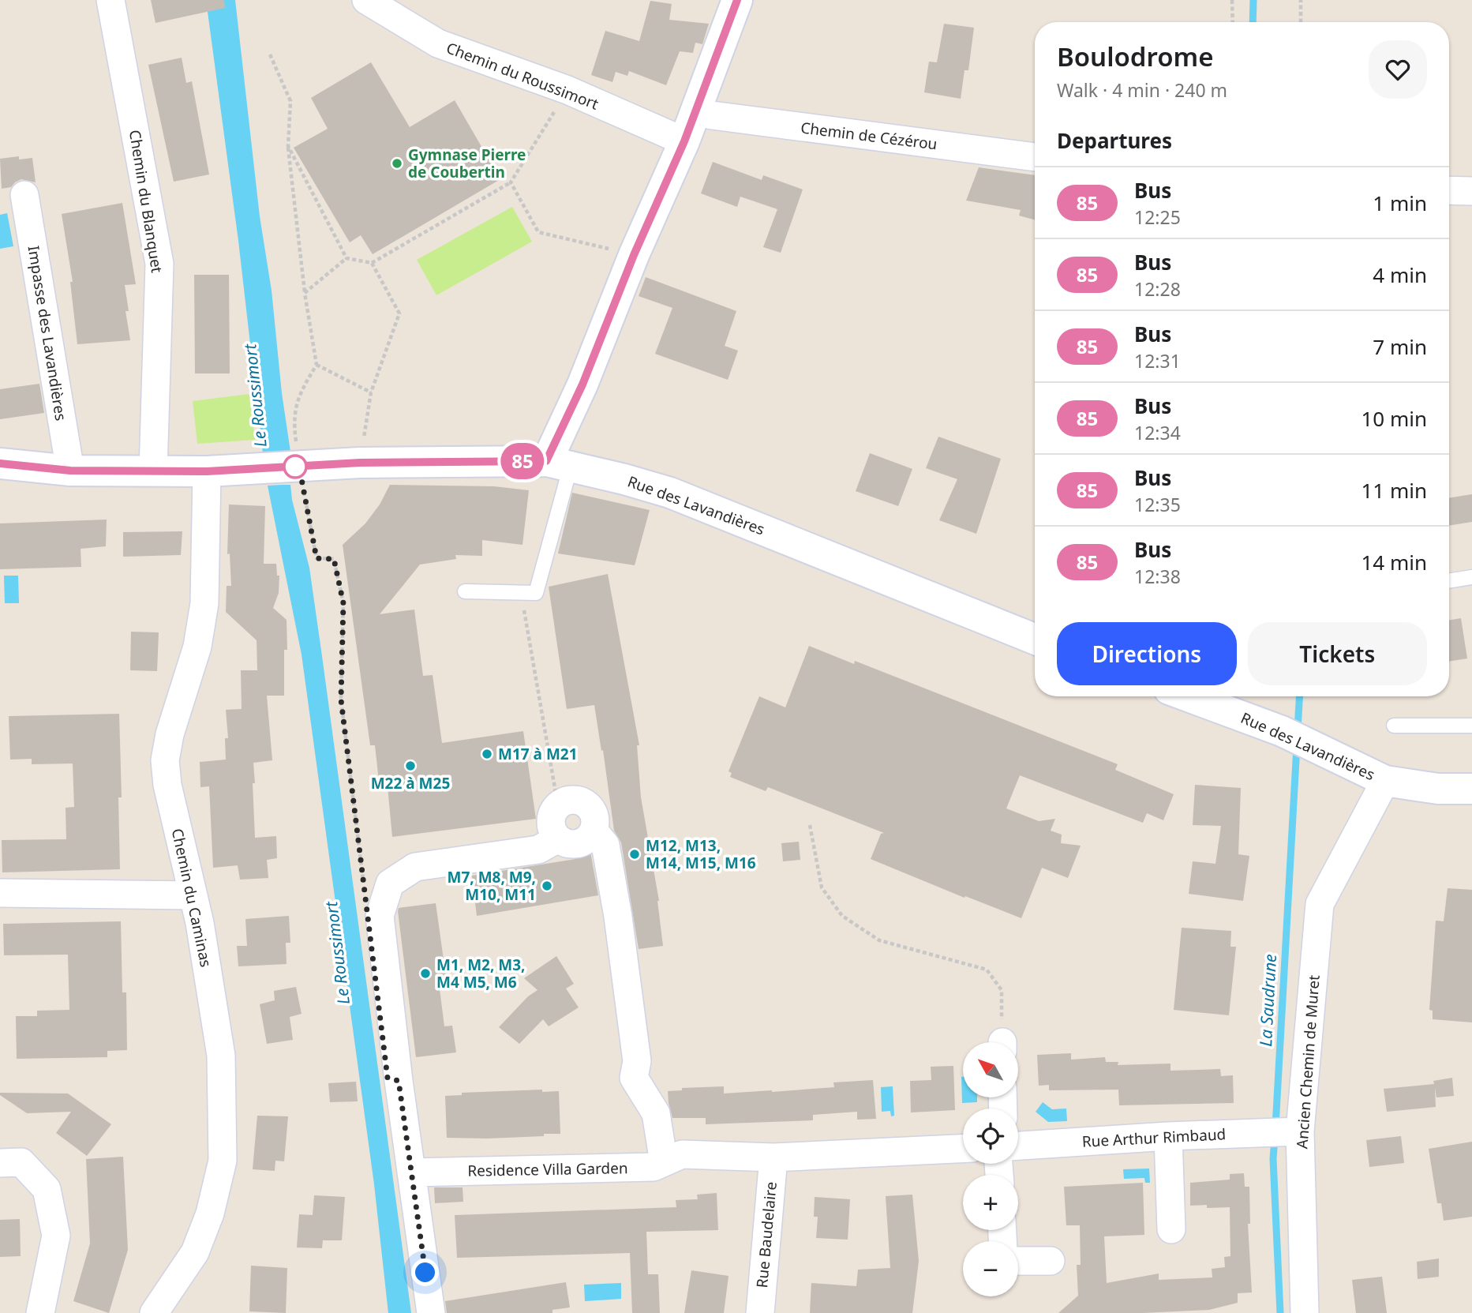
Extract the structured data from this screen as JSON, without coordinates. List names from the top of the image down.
{
  "streets": {
    "street": [
      "Chemin du Roussimort",
      "Chemin de Cézérou",
      "Chemin du Blanquet",
      "Impasse des Lavandières",
      "Rue des Lavandières",
      "Chemin du Caminas",
      "Ancien Chemin de Muret",
      "Rue Arthur Rimbaud",
      "Residence Villa Garden",
      "Rue Baudelaire"
    ]
  },
  "crossings": [
    ["Chemin du Blanquet", "Rue des Lavandières"],
    ["Impasse des Lavandières", "Rue des Lavandières"],
    ["Rue des Lavandières", "Chemin du Caminas"],
    ["Rue des Lavandières", "Ancien Chemin de Muret"],
    ["Ancien Chemin de Muret", "Rue Arthur Rimbaud"]
  ],
  "water": ["Le Roussimort", "La Saudrune"],
  "places": [
    "Gymnase Pierre de Coubertin",
    "M17 à M21",
    "M22 à M25",
    "M12, M13, M14, M15, M16",
    "M7, M8, M9, M10, M11",
    "M1, M2, M3, M4 M5, M6"
  ],
  "lines": ["bus line 85"],
  "north": "top left",
  "page": {
    "on_map": "85",
    "heading": [
      ["Boulodrome", "Walk · 4 min · 240 m"],
      "Departures"
    ],
    "list": [
      {
        "mark": "85",
        "name": "Bus",
        "note": "12:25",
        "value": "1 min"
      },
      {
        "mark": "85",
        "name": "Bus",
        "note": "12:28",
        "value": "4 min"
      },
      {
        "mark": "85",
        "name": "Bus",
        "note": "12:31",
        "value": "7 min"
      },
      {
        "mark": "85",
        "name": "Bus",
        "note": "12:34",
        "value": "10 min"
      },
      {
        "mark": "85",
        "name": "Bus",
        "note": "12:35",
        "value": "11 min"
      },
      {
        "mark": "85",
        "name": "Bus",
        "note": "12:38",
        "value": "14 min"
      }
    ],
    "buttons": ["Directions", "Tickets"],
    "map_buttons": ["+", "−"]
  }
}
